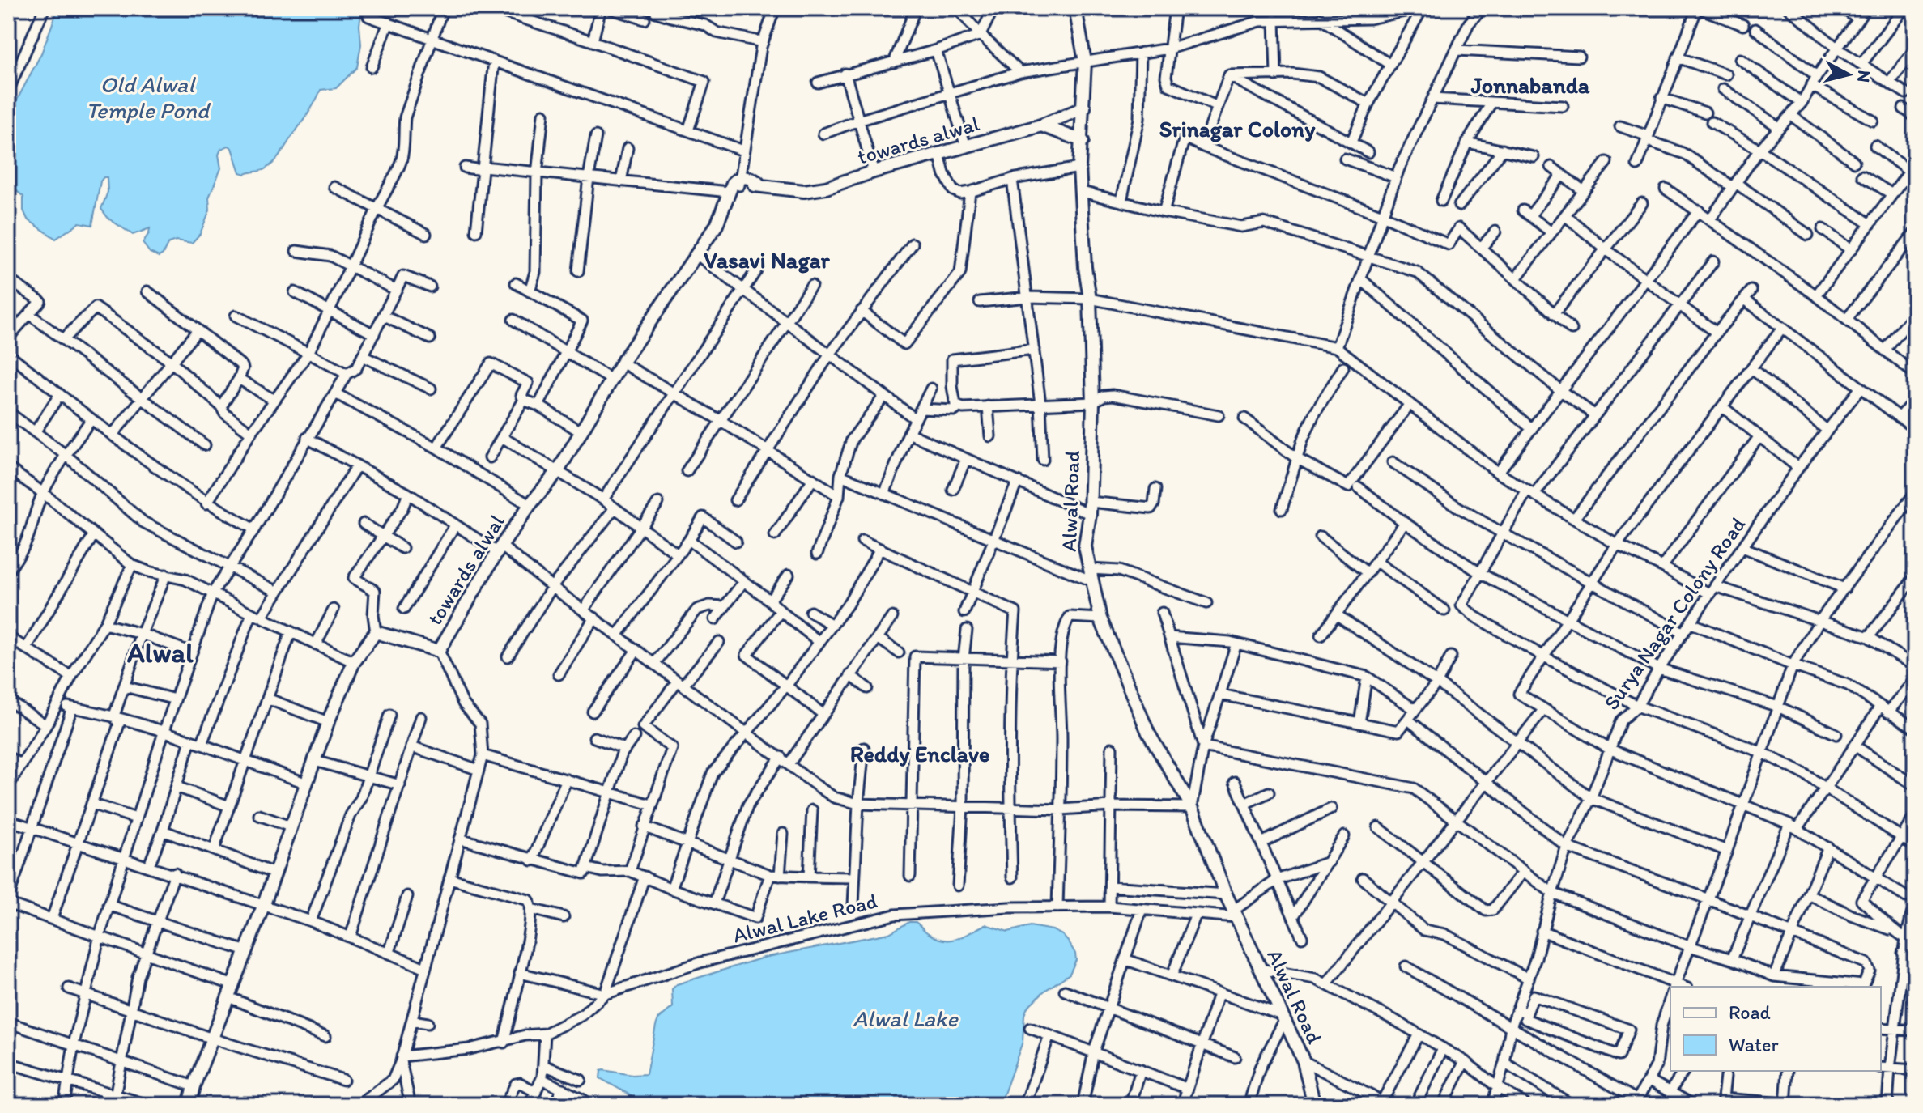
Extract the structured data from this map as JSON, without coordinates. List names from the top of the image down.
{
  "streets": {
    "main road": ["towards alwal", "Alwal Road"],
    "street": ["Surya Nagar Colony Road", "Alwal Lake Road"]
  },
  "crossings": [
    ["towards alwal", "Alwal Road"],
    ["Alwal Road", "Alwal Lake Road"]
  ],
  "districts": [
    "Jonnabanda",
    "Srinagar Colony",
    "Vasavi Nagar",
    "Alwal",
    "Reddy Enclave"
  ],
  "water": ["Old Alwal Temple Pond", "Alwal Lake"],
  "legend": ["Road", "Water"],
  "north": "right"
}
